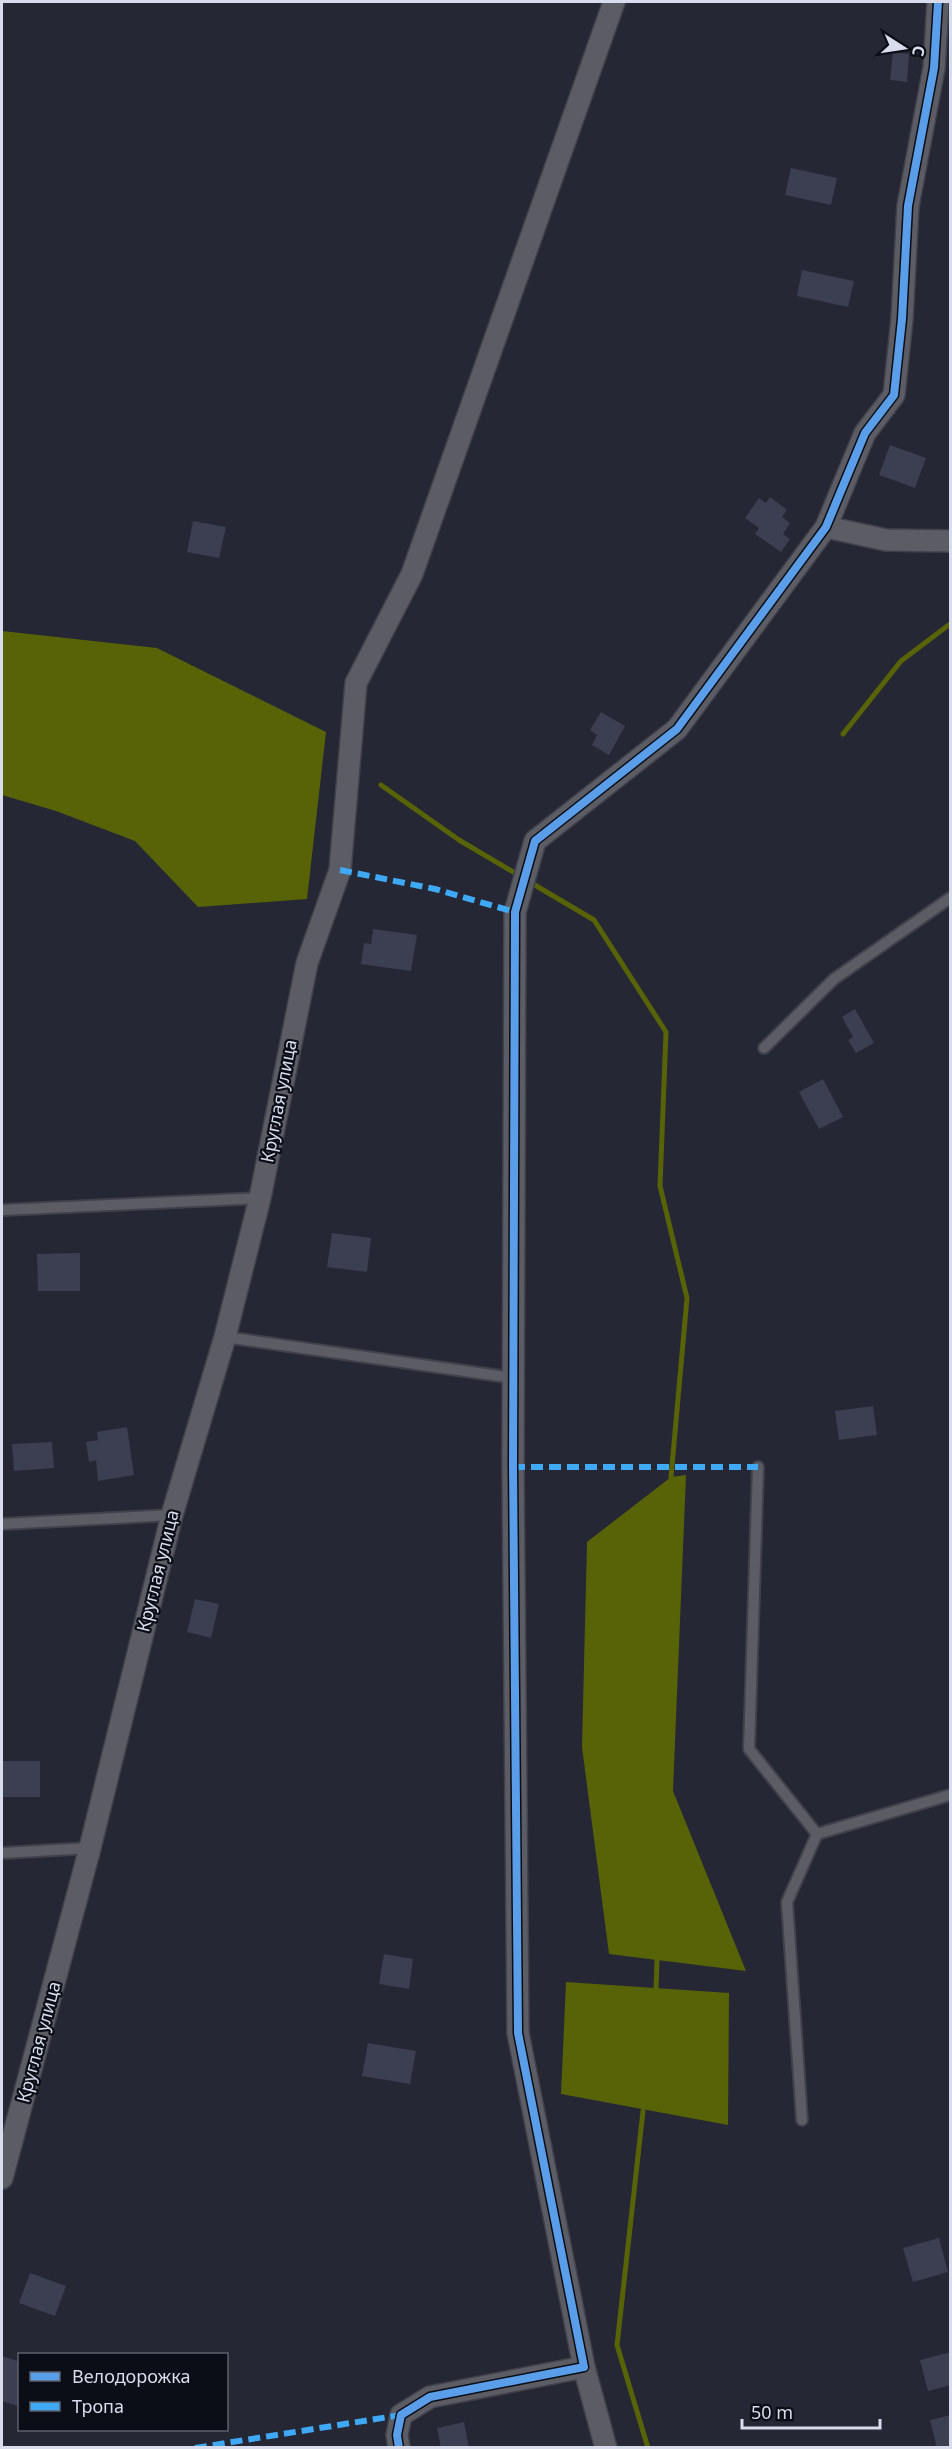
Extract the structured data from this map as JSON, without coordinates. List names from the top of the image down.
{
  "streets": {
    "street": ["Круглая улица"]
  },
  "legend": ["Велодорожка", "Тропа"],
  "scale_bar": "50 m",
  "north": "right"
}
